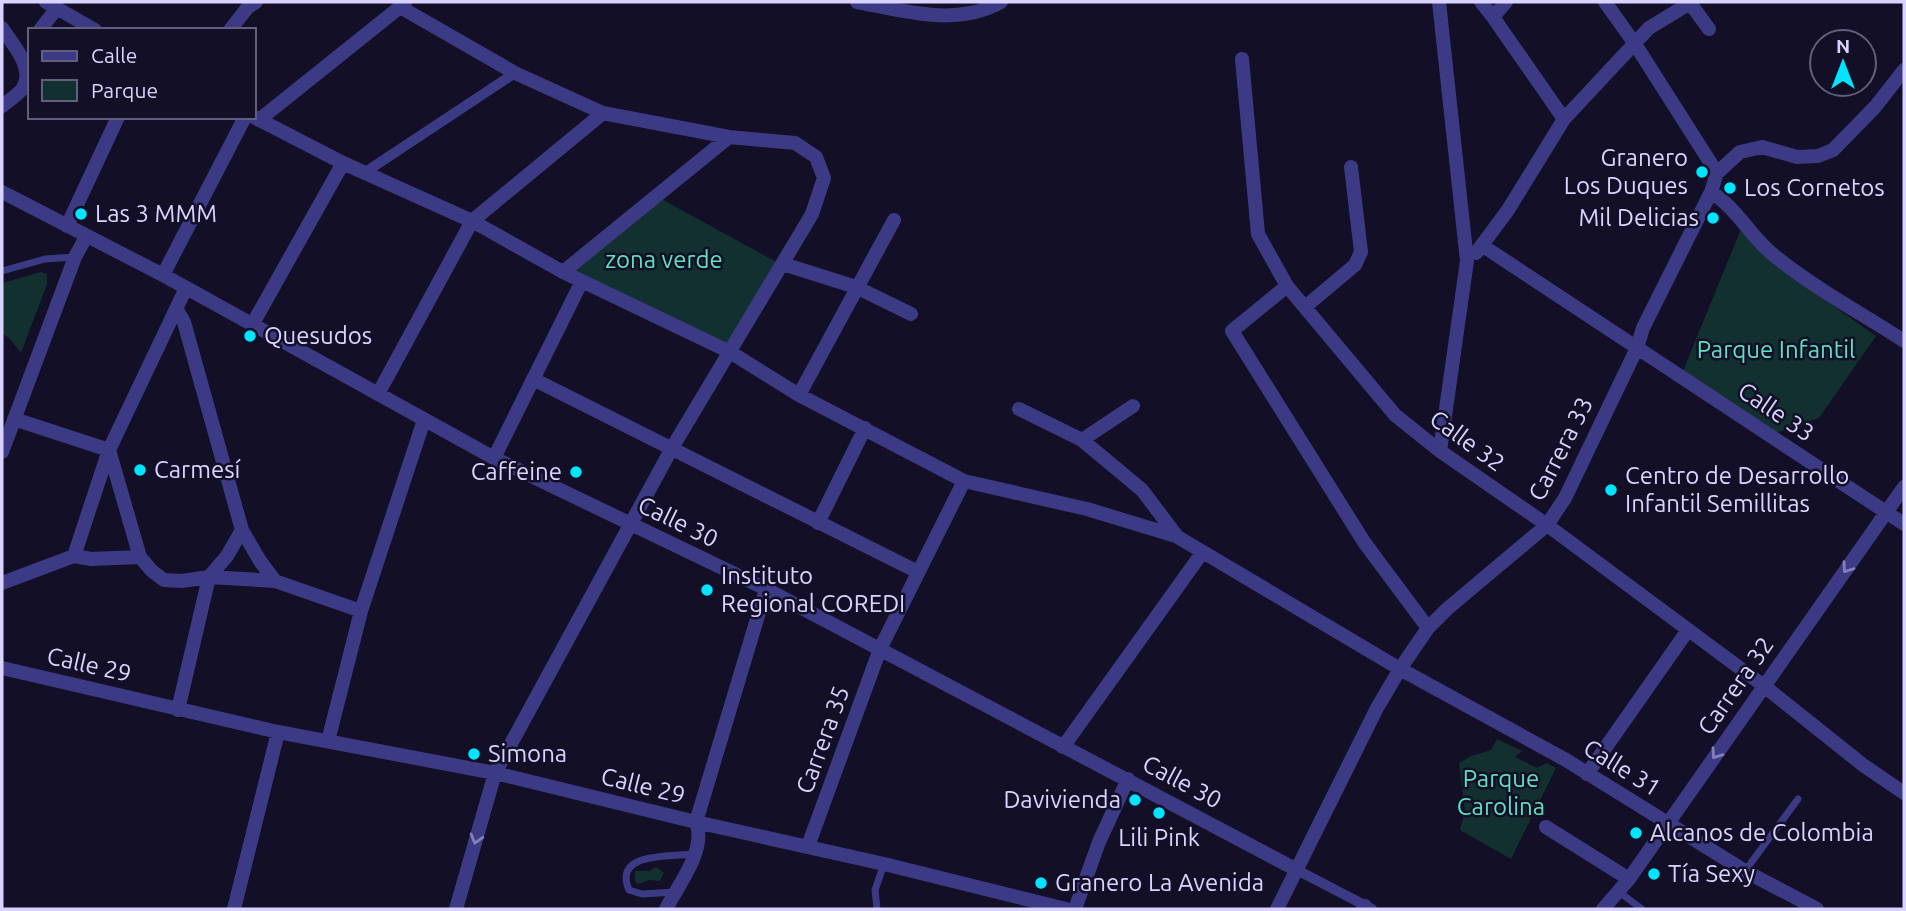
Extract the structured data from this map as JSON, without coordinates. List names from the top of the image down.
{
  "streets": {
    "street": [
      "Calle 33",
      "Calle 32",
      "Carrera 33",
      "Calle 30",
      "Calle 29",
      "Carrera 32",
      "Carrera 35",
      "Calle 31"
    ]
  },
  "crossings": [
    ["Calle 33", "Carrera 33"],
    ["Calle 33", "Carrera 32"],
    ["Calle 32", "Carrera 33"],
    ["Calle 32", "Carrera 32"],
    ["Carrera 33", "Calle 30"],
    ["Carrera 33", "Calle 31"],
    ["Calle 30", "Carrera 35"],
    ["Calle 29", "Carrera 35"],
    ["Carrera 32", "Calle 31"]
  ],
  "parks": ["zona verde", "Parque Infantil", "Parque Carolina"],
  "places": [
    "Granero Los Duques",
    "Los Cornetos",
    "Las 3 MMM",
    "Mil Delicias",
    "Quesudos",
    "Carmesí",
    "Caffeine",
    "Centro de Desarrollo Infantil Semillitas",
    "Instituto Regional COREDI",
    "Simona",
    "Davivienda",
    "Lili Pink",
    "Alcanos de Colombia",
    "Tía Sexy",
    "Granero La Avenida"
  ],
  "legend": ["Calle", "Parque"],
  "north": "top"
}
